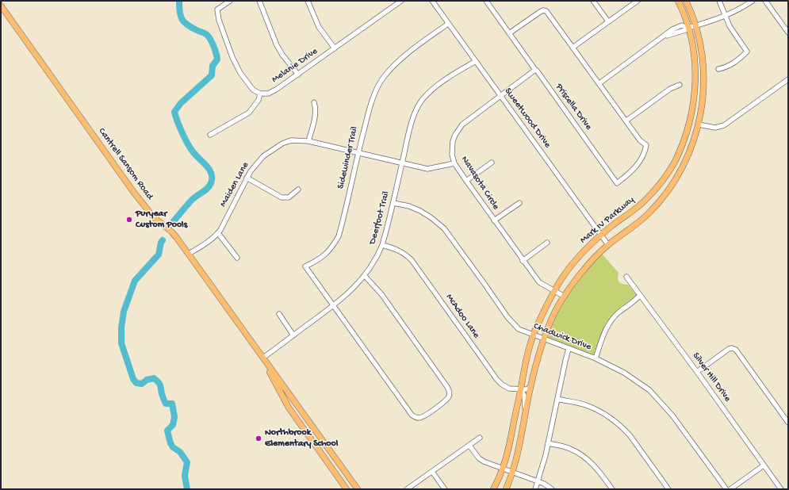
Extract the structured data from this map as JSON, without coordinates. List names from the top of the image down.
{
  "streets": {
    "main road": ["Cantrell Sansom Road", "Mark IV Parkway"],
    "street": [
      "Melanie Drive",
      "Priscella Drive",
      "Sweetwood Drive",
      "Sidewinder Trail",
      "Navasota Circle",
      "Maiden Lane",
      "Deerfoot Trail",
      "McAdoo Lane",
      "Chadwick Drive",
      "Silver Hill Drive"
    ]
  },
  "crossings": [
    ["Priscella Drive", "Navasota Circle"],
    ["Sweetwood Drive", "Sidewinder Trail"],
    ["Sweetwood Drive", "Navasota Circle"],
    ["Sweetwood Drive", "Deerfoot Trail"],
    ["Sweetwood Drive", "Mark IV Parkway"],
    ["Sidewinder Trail", "Maiden Lane"],
    ["Sidewinder Trail", "Deerfoot Trail"],
    ["Cantrell Sansom Road", "Maiden Lane"],
    ["Cantrell Sansom Road", "Deerfoot Trail"],
    ["Navasota Circle", "Maiden Lane"],
    ["Navasota Circle", "Mark IV Parkway"],
    ["Maiden Lane", "Deerfoot Trail"],
    ["Deerfoot Trail", "McAdoo Lane"],
    ["Deerfoot Trail", "Chadwick Drive"],
    ["Mark IV Parkway", "McAdoo Lane"],
    ["Mark IV Parkway", "Chadwick Drive"]
  ],
  "places": ["Puryear Custom Pools", "Northbrook Elementary School"]
}
